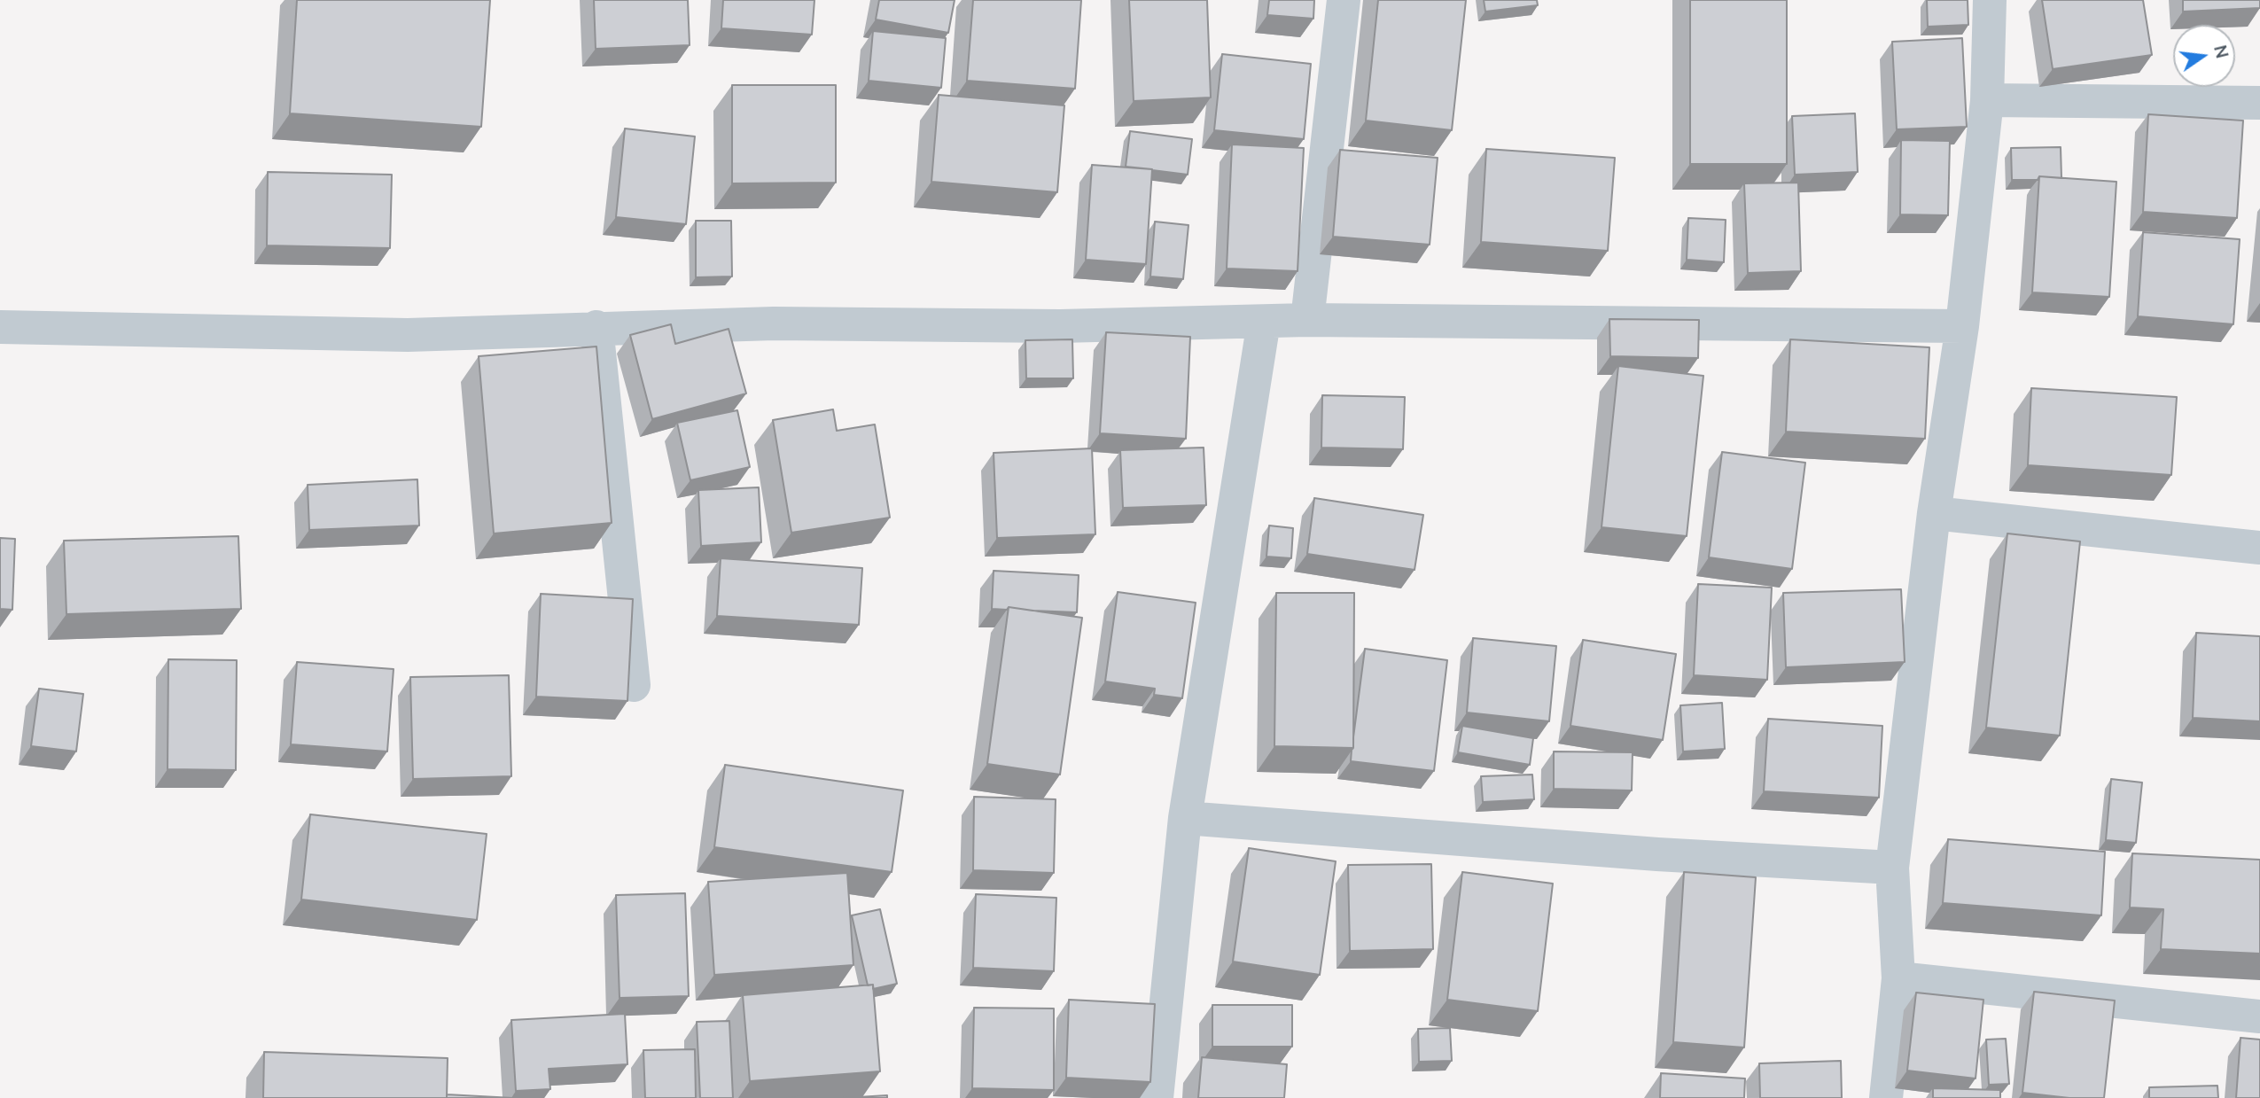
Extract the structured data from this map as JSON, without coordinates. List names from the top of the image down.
{
  "north": "right"
}
